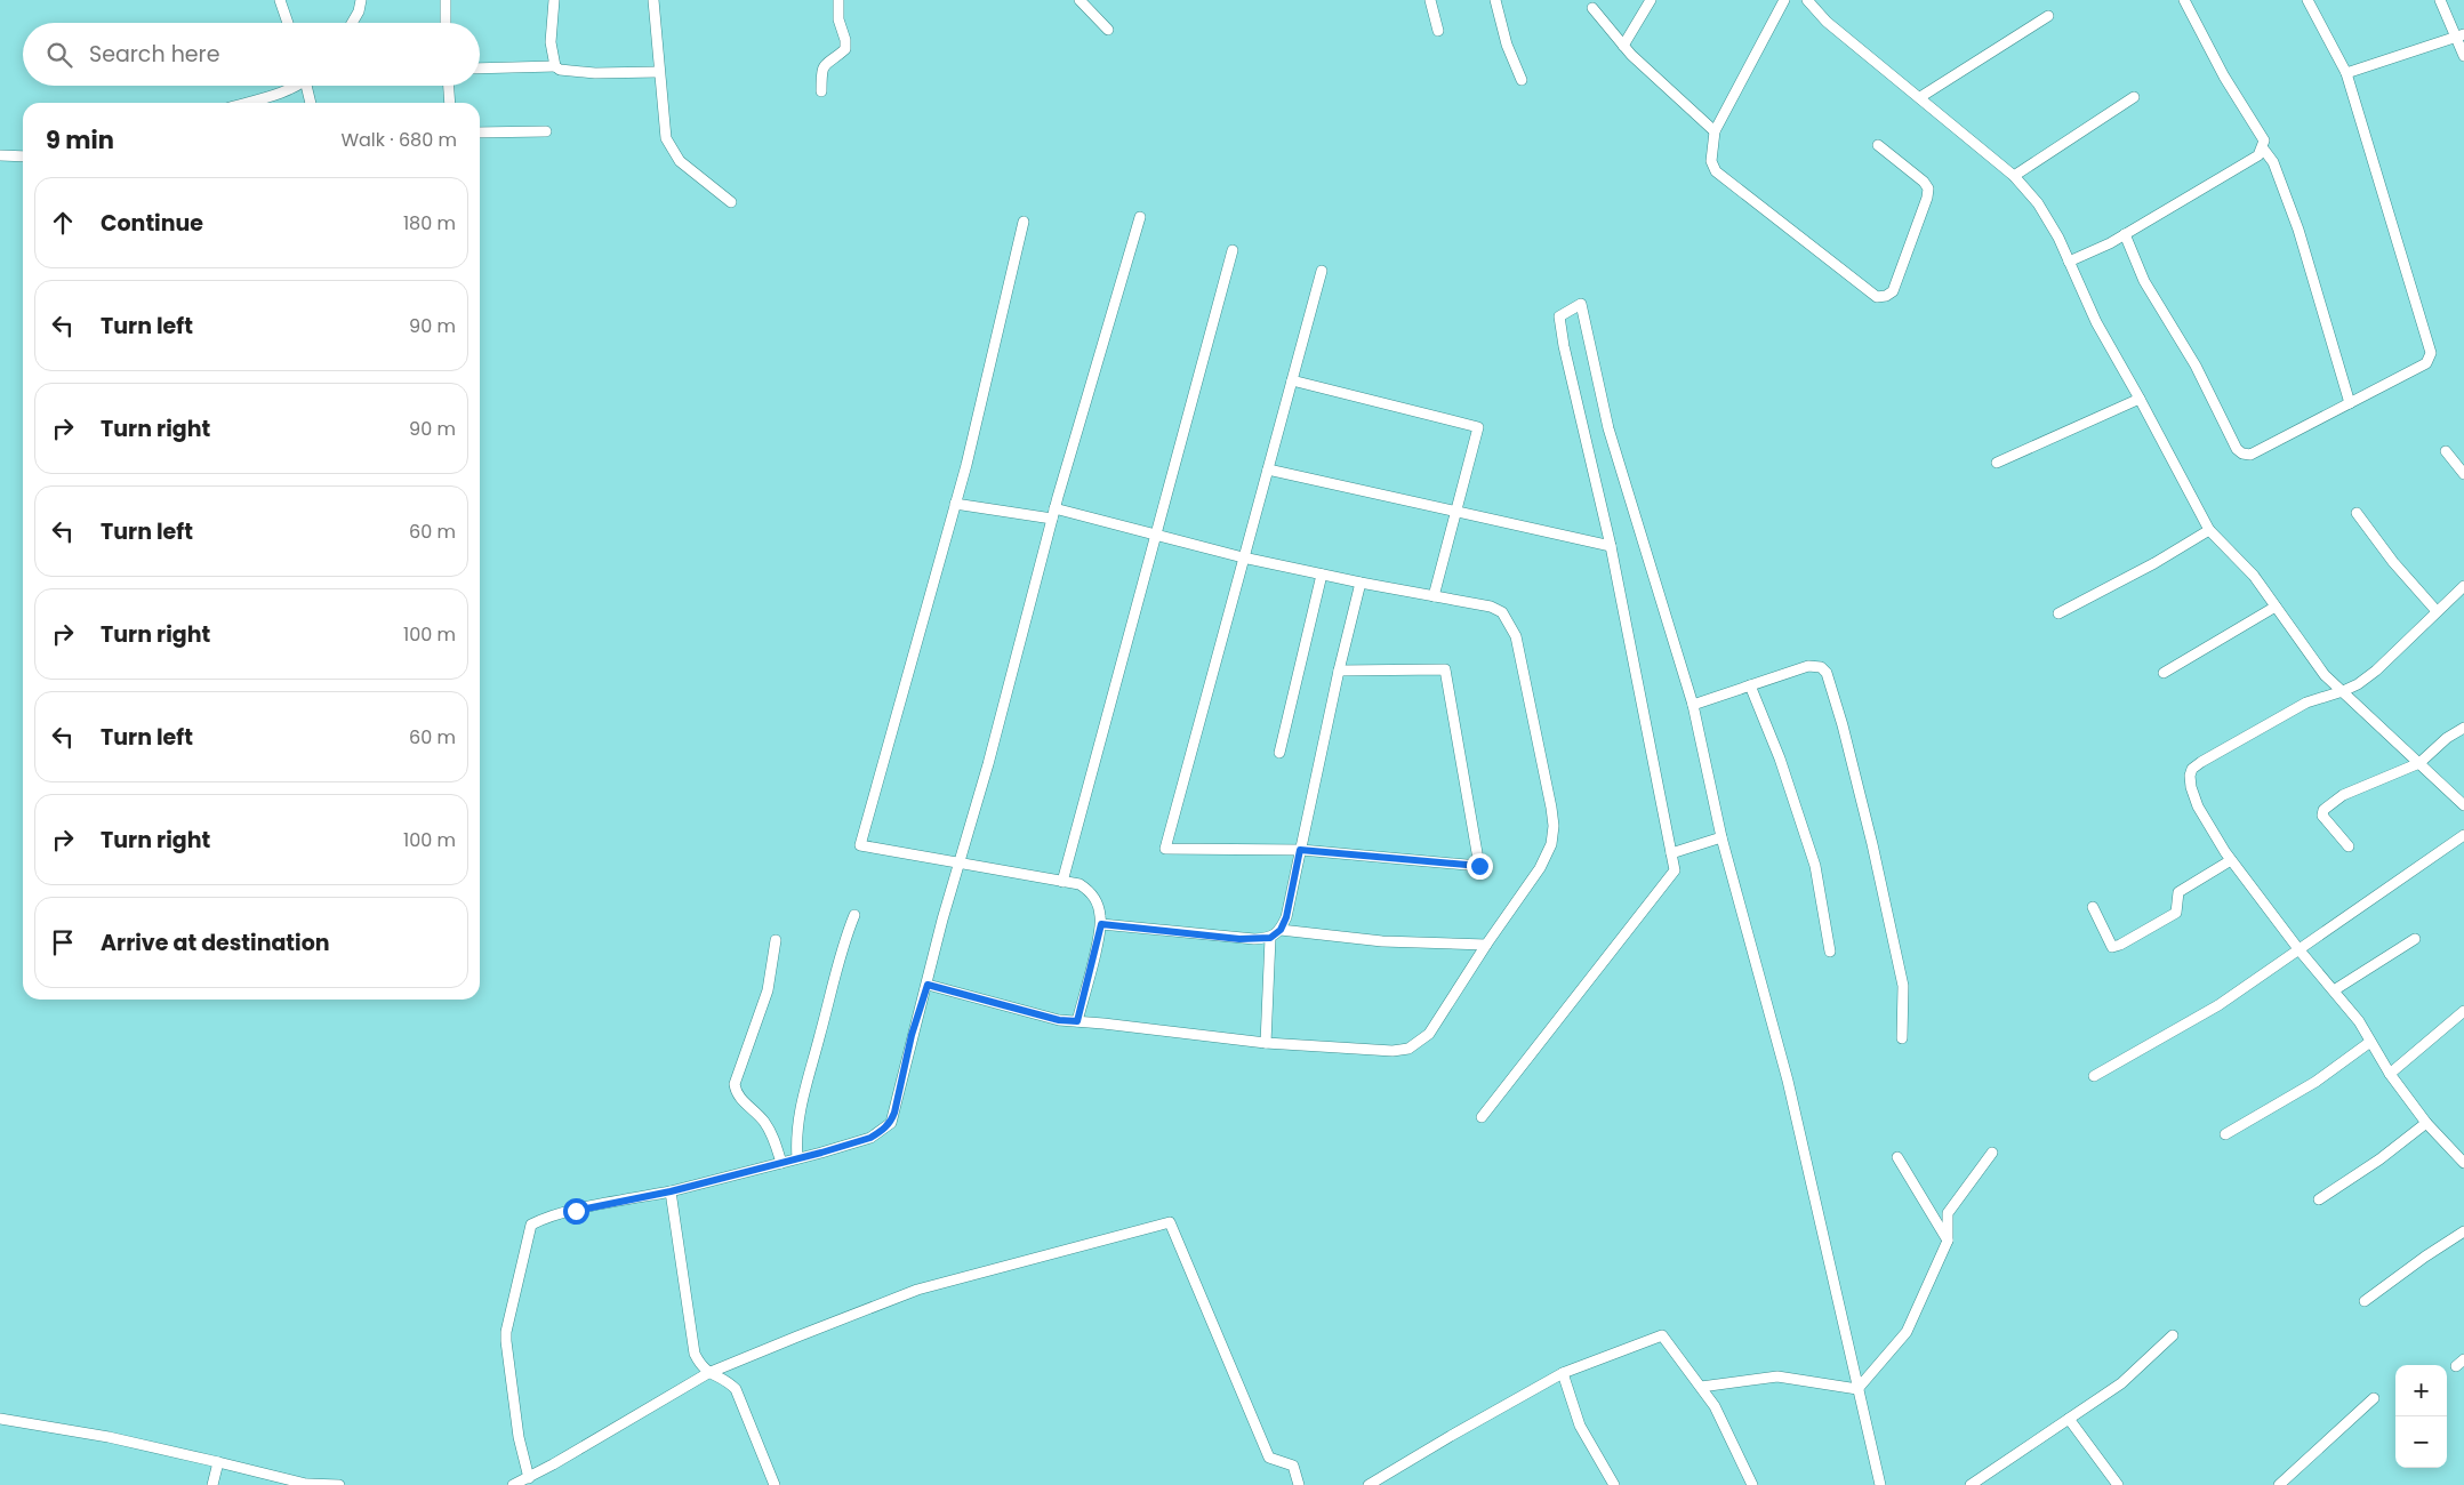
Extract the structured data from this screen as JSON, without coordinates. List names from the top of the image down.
{
  "page": {
    "search": "Search here",
    "heading": ["9 min", "Walk · 680 m"],
    "list": [
      ["Continue", "180 m"],
      ["Turn left", "90 m"],
      ["Turn right", "90 m"],
      ["Turn left", "60 m"],
      ["Turn right", "100 m"],
      ["Turn left", "60 m"],
      ["Turn right", "100 m"],
      "Arrive at destination"
    ],
    "map_buttons": ["+", "−"]
  }
}
